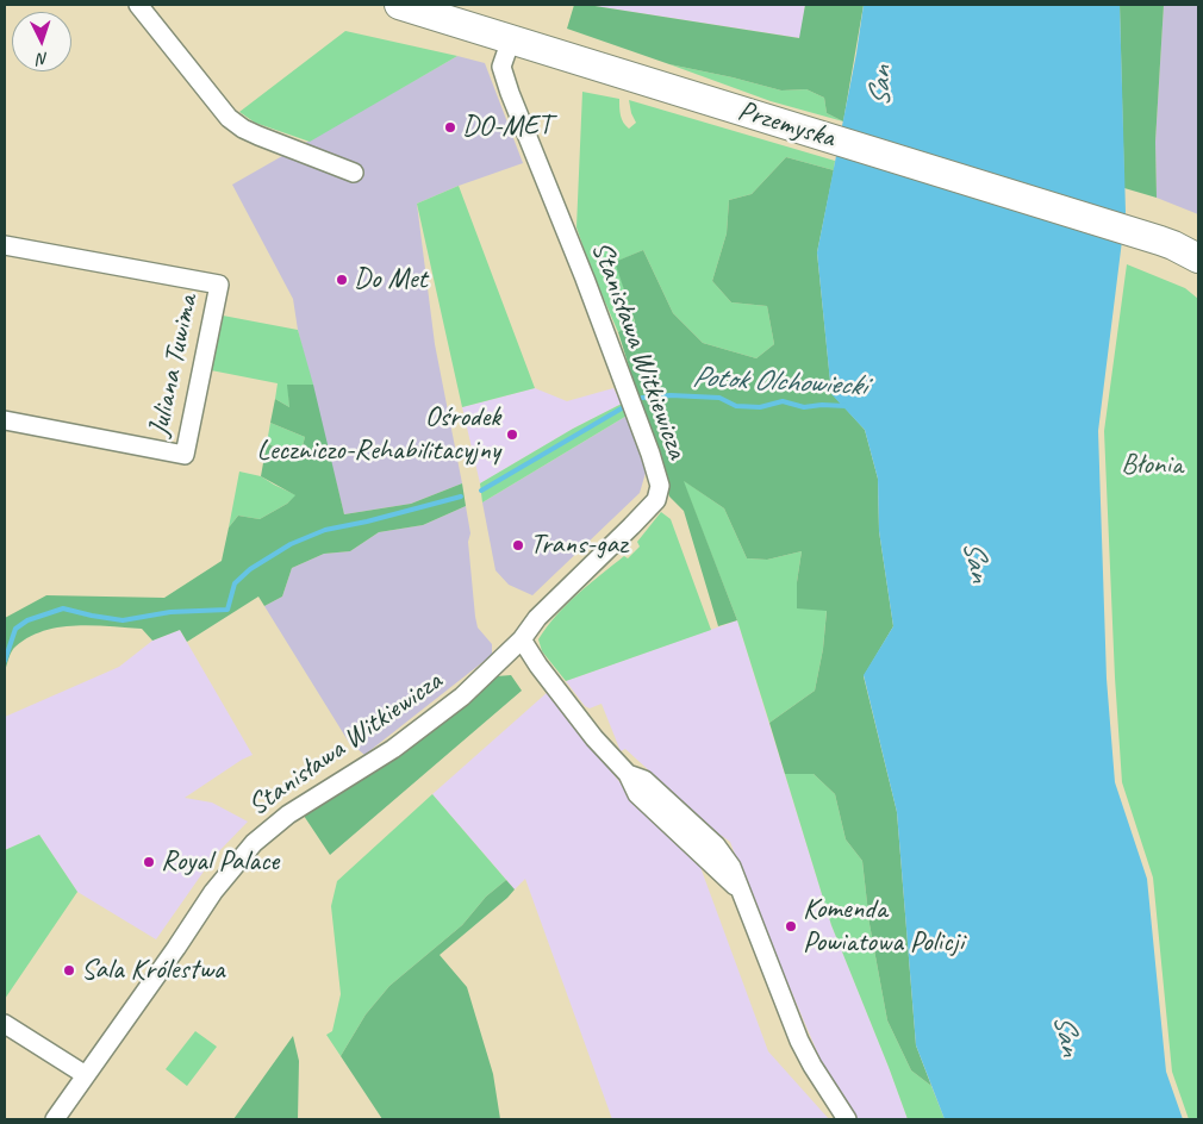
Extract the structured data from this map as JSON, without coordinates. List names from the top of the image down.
{
  "streets": {
    "main road": ["Przemyska"],
    "street": ["Stanisława Witkiewicza", "Juliana Tuwima"]
  },
  "crossings": [
    ["Przemyska", "Stanisława Witkiewicza"]
  ],
  "water": ["San", "Potok Olchowiecki"],
  "parks": ["Błonia"],
  "places": [
    "DO-MET",
    "Do Met",
    "Ośrodek Leczniczo-Rehabilitacyjny",
    "Trans-gaz",
    "Royal Palace",
    "Komenda Powiatowa Policji",
    "Sala Królestwa"
  ],
  "north": "bottom"
}
